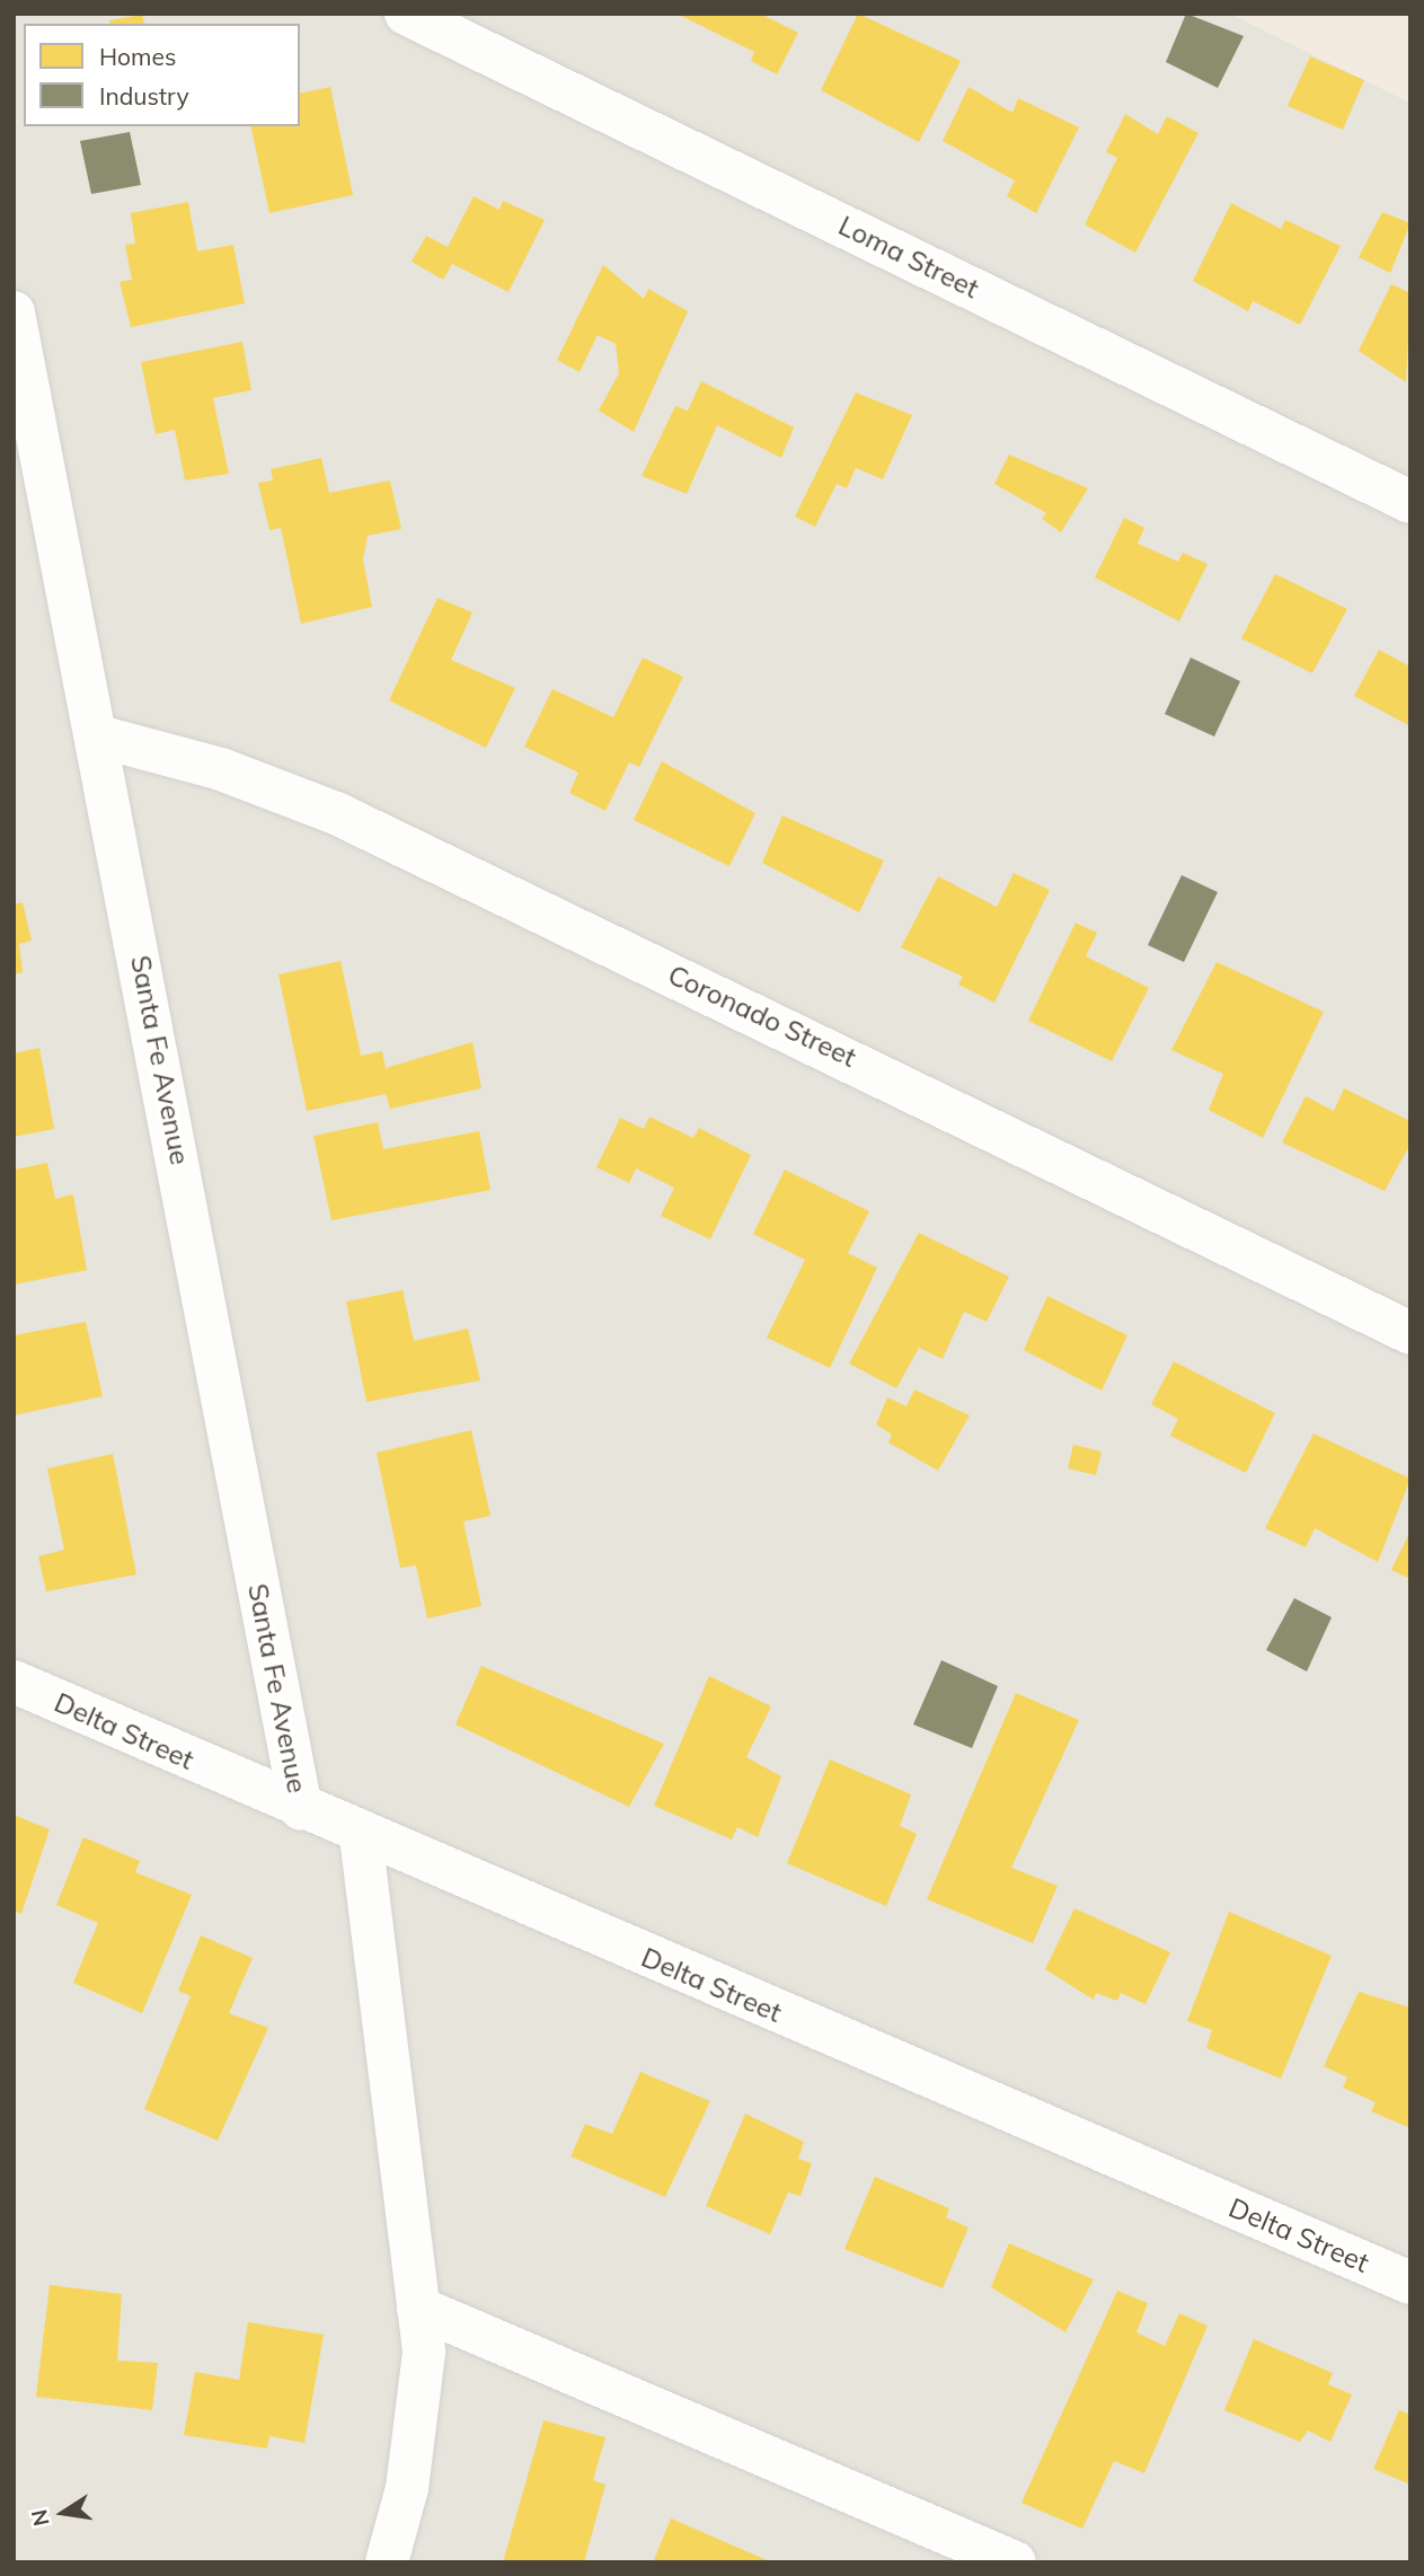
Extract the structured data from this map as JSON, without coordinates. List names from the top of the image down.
{
  "streets": {
    "street": [
      "Loma Street",
      "Coronado Street",
      "Santa Fe Avenue",
      "Delta Street"
    ]
  },
  "crossings": [
    ["Coronado Street", "Santa Fe Avenue"],
    ["Santa Fe Avenue", "Delta Street"]
  ],
  "legend": ["Homes", "Industry"],
  "north": "left"
}
